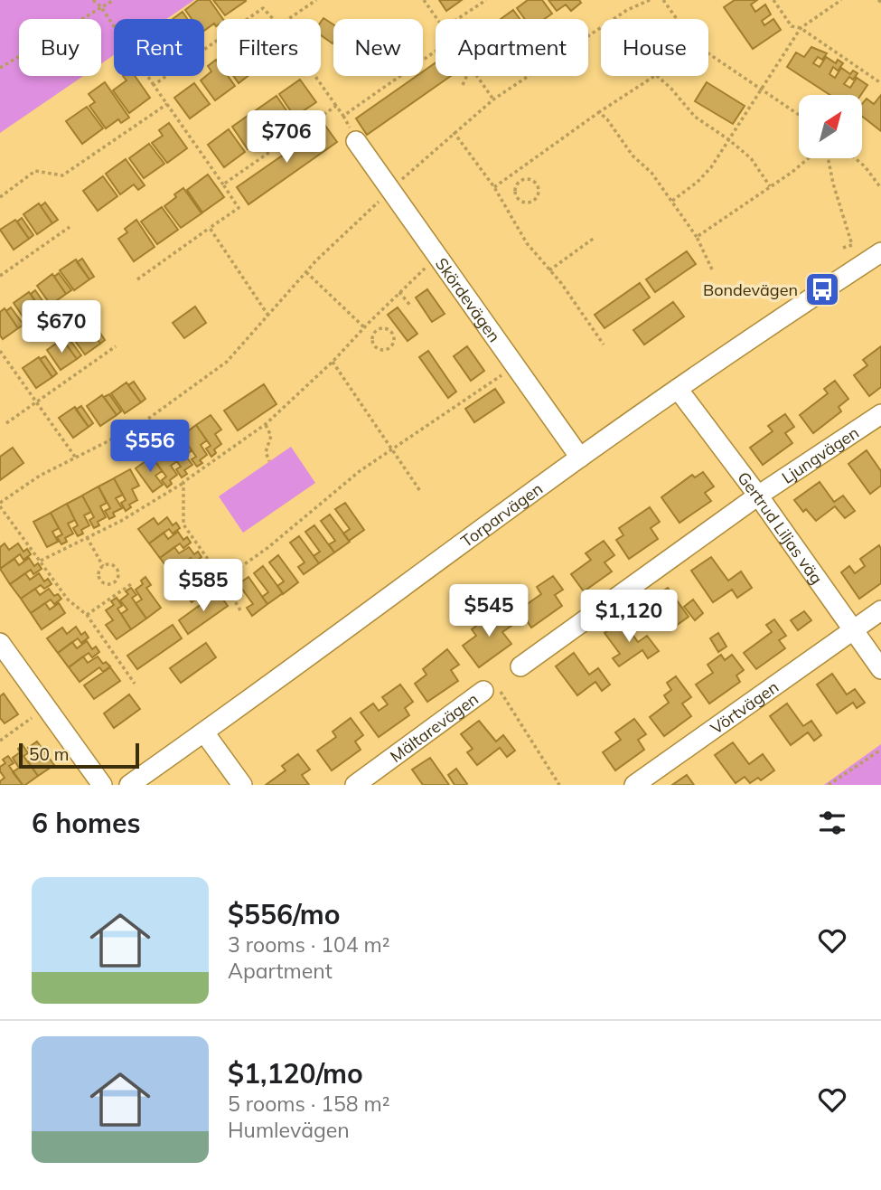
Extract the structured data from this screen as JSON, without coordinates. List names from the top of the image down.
{
  "streets": {
    "street": [
      "Skördevägen",
      "Ljungvägen",
      "Torparvägen",
      "Gertrud Liljas väg",
      "Vörtvägen",
      "Mältarevägen"
    ]
  },
  "crossings": [
    ["Skördevägen", "Torparvägen"],
    ["Ljungvägen", "Gertrud Liljas väg"],
    ["Torparvägen", "Gertrud Liljas väg"],
    ["Gertrud Liljas väg", "Vörtvägen"]
  ],
  "places": {
    "bus stop": ["Bondevägen"]
  },
  "scale_bar": "50 m",
  "north": "top right",
  "page": {
    "chip": [
      "Buy",
      "Rent",
      "Filters",
      "New",
      "Apartment",
      "House"
    ],
    "price": [
      "$706",
      "$670",
      "$556",
      "$585",
      "$545",
      "$1,120"
    ],
    "scale": "50 m",
    "heading": "6 homes",
    "list": [
      {
        "name": "$556/mo",
        "note": "3 rooms · 104 m² · Apartment"
      },
      {
        "name": "$1,120/mo",
        "note": "5 rooms · 158 m² · Humlevägen"
      }
    ]
  }
}
